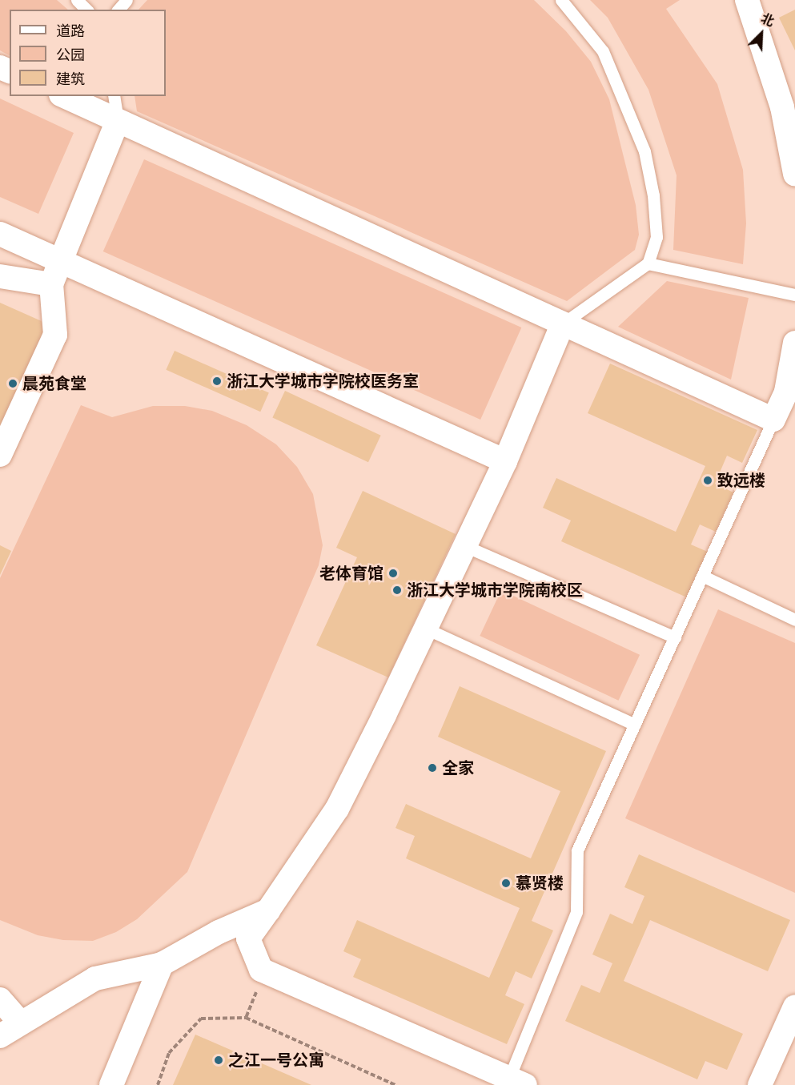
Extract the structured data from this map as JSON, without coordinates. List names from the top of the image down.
{
  "places": [
    "浙江大学城市学院校医务室",
    "晨苑食堂",
    "致远楼",
    "老体育馆",
    "浙江大学城市学院南校区",
    "全家",
    "慕贤楼",
    "之江一号公寓"
  ],
  "legend": ["道路", "公园", "建筑"],
  "north": "top right"
}
